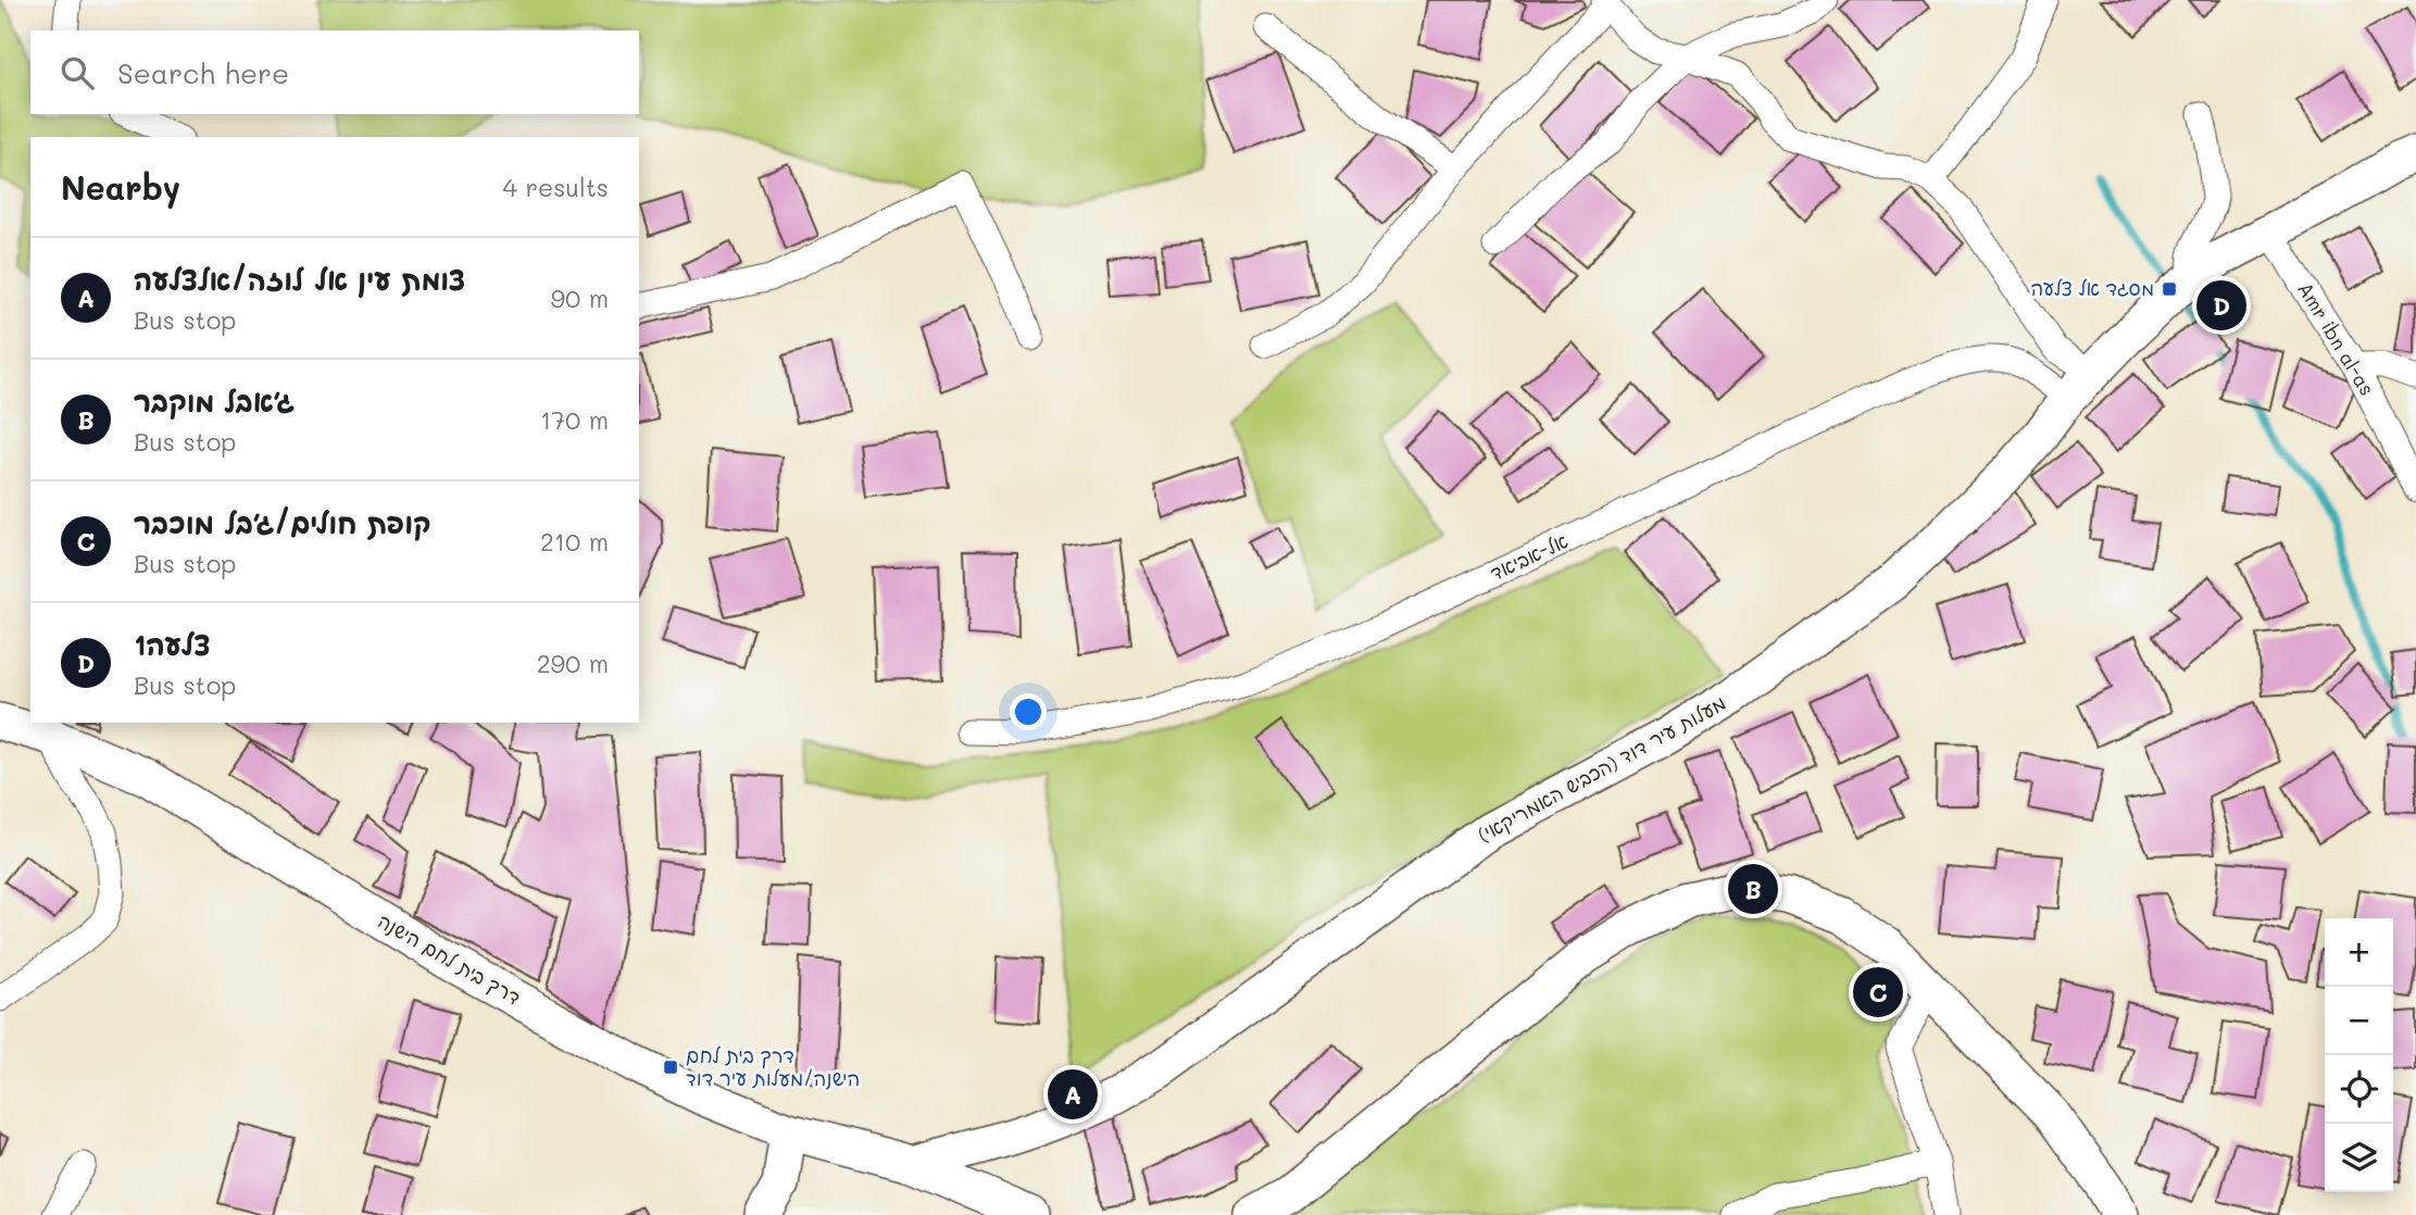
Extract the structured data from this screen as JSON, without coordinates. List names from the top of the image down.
{
  "streets": {
    "street": [
      "Amr ibn al-as",
      "אל-אביאד",
      "מעלות עיר דוד (הכביש האמריקאי)",
      "דרך בית לחם הישנה"
    ]
  },
  "crossings": [
    ["Amr ibn al-as", "מעלות עיר דוד (הכביש האמריקאי)"],
    ["אל-אביאד", "מעלות עיר דוד (הכביש האמריקאי)"],
    ["מעלות עיר דוד (הכביש האמריקאי)", "דרך בית לחם הישנה"]
  ],
  "places": {
    "transit": ["מסגד אל צלעה", "דרך בית לחם הישנה/מעלות עיר דוד"]
  },
  "page": {
    "search": "Search here",
    "heading": ["Nearby", "4 results"],
    "list": [
      {
        "mark": "A",
        "name": "צומת עין אל לוזה/אלצלעה",
        "note": "Bus stop",
        "value": "90 m"
      },
      {
        "mark": "B",
        "name": "ג׳אבל מוקבר",
        "note": "Bus stop",
        "value": "170 m"
      },
      {
        "mark": "C",
        "name": "קופת חולים/ג׳בל מוכבר",
        "note": "Bus stop",
        "value": "210 m"
      },
      {
        "mark": "D",
        "name": "צלעה1",
        "note": "Bus stop",
        "value": "290 m"
      }
    ],
    "pins": [
      "D",
      "B",
      "C",
      "A"
    ],
    "map_buttons": ["+", "−"]
  }
}
